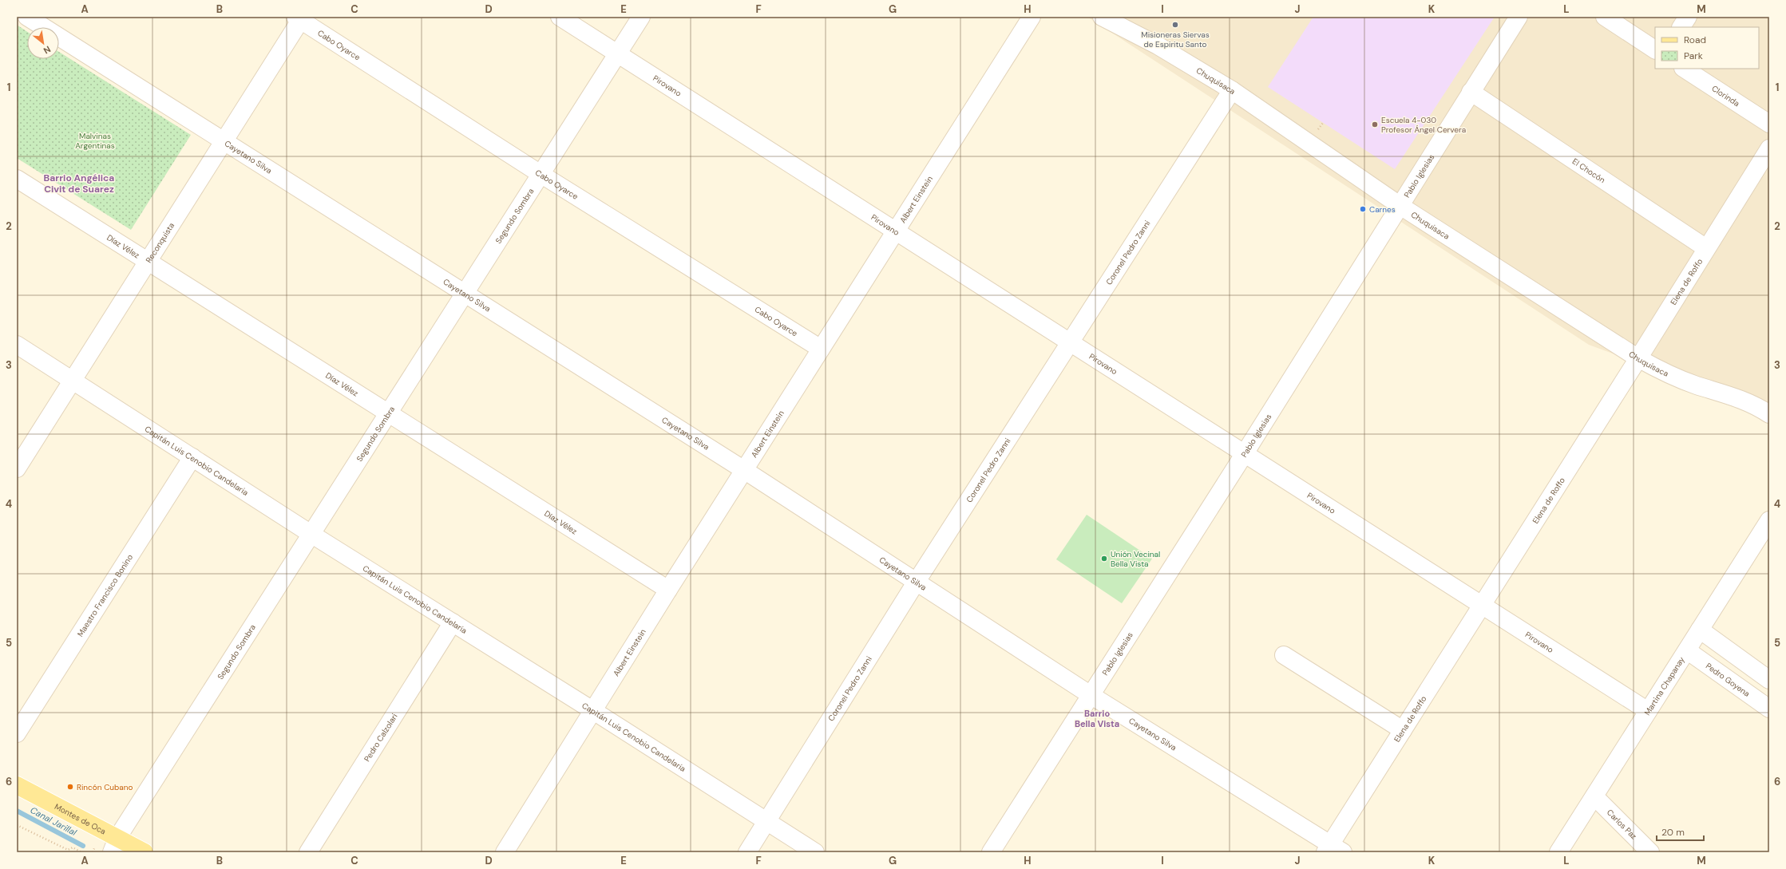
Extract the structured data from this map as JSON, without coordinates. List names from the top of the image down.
{
  "streets": {
    "main road": ["Montes de Oca"],
    "street": [
      "Cabo Oyarce",
      "Chuquisaca",
      "Pirovano",
      "Clorinda",
      "Cayetano Silva",
      "El Chocón",
      "Pablo Iglesias",
      "Albert Einstein",
      "Segundo Sombra",
      "Reconquista",
      "Díaz Vélez",
      "Coronel Pedro Zanni",
      "Elena de Roffo",
      "Capitán Luis Cenobio Candelaria",
      "Maestro Francisco Bonino",
      "Pedro Goyena",
      "Martina Chapanay",
      "Pedro Calzolari",
      "Carlos Paz"
    ]
  },
  "crossings": [
    ["Cabo Oyarce", "Albert Einstein"],
    ["Cabo Oyarce", "Segundo Sombra"],
    ["Cabo Oyarce", "Reconquista"],
    ["Chuquisaca", "Pablo Iglesias"],
    ["Chuquisaca", "Coronel Pedro Zanni"],
    ["Chuquisaca", "Elena de Roffo"],
    ["Pirovano", "Pablo Iglesias"],
    ["Pirovano", "Albert Einstein"],
    ["Pirovano", "Segundo Sombra"],
    ["Pirovano", "Coronel Pedro Zanni"],
    ["Pirovano", "Elena de Roffo"],
    ["Pirovano", "Martina Chapanay"],
    ["Cayetano Silva", "Pablo Iglesias"],
    ["Cayetano Silva", "Albert Einstein"],
    ["Cayetano Silva", "Segundo Sombra"],
    ["Cayetano Silva", "Reconquista"],
    ["Cayetano Silva", "Coronel Pedro Zanni"],
    ["Cayetano Silva", "Elena de Roffo"],
    ["El Chocón", "Pablo Iglesias"],
    ["El Chocón", "Elena de Roffo"],
    ["Albert Einstein", "Díaz Vélez"],
    ["Albert Einstein", "Capitán Luis Cenobio Candelaria"],
    ["Segundo Sombra", "Díaz Vélez"],
    ["Segundo Sombra", "Capitán Luis Cenobio Candelaria"],
    ["Segundo Sombra", "Montes de Oca"],
    ["Reconquista", "Díaz Vélez"],
    ["Reconquista", "Capitán Luis Cenobio Candelaria"],
    ["Coronel Pedro Zanni", "Capitán Luis Cenobio Candelaria"],
    ["Capitán Luis Cenobio Candelaria", "Maestro Francisco Bonino"],
    ["Capitán Luis Cenobio Candelaria", "Pedro Calzolari"],
    ["Pedro Goyena", "Martina Chapanay"],
    ["Martina Chapanay", "Carlos Paz"]
  ],
  "districts": ["Barrio Angélica Civit de Suarez", "Barrio Bella Vista"],
  "water": ["Canal Jarillal"],
  "parks": ["Malvinas Argentinas"],
  "places": [
    "Misioneras Siervas de Espiritu Santo",
    "Escuela 4-030 Profesor Ángel Cervera",
    "Carnes",
    "Unión Vecinal Bella Vista",
    "Rincón Cubano"
  ],
  "legend": ["Road", "Park"],
  "scale_bar": "20 m",
  "north": "bottom right",
  "grid": {
    "columns": [
      "A",
      "B",
      "C",
      "D",
      "E",
      "F",
      "G",
      "H",
      "I",
      "J",
      "K",
      "L",
      "M"
    ],
    "rows": [
      "1",
      "2",
      "3",
      "4",
      "5",
      "6"
    ]
  }
}
